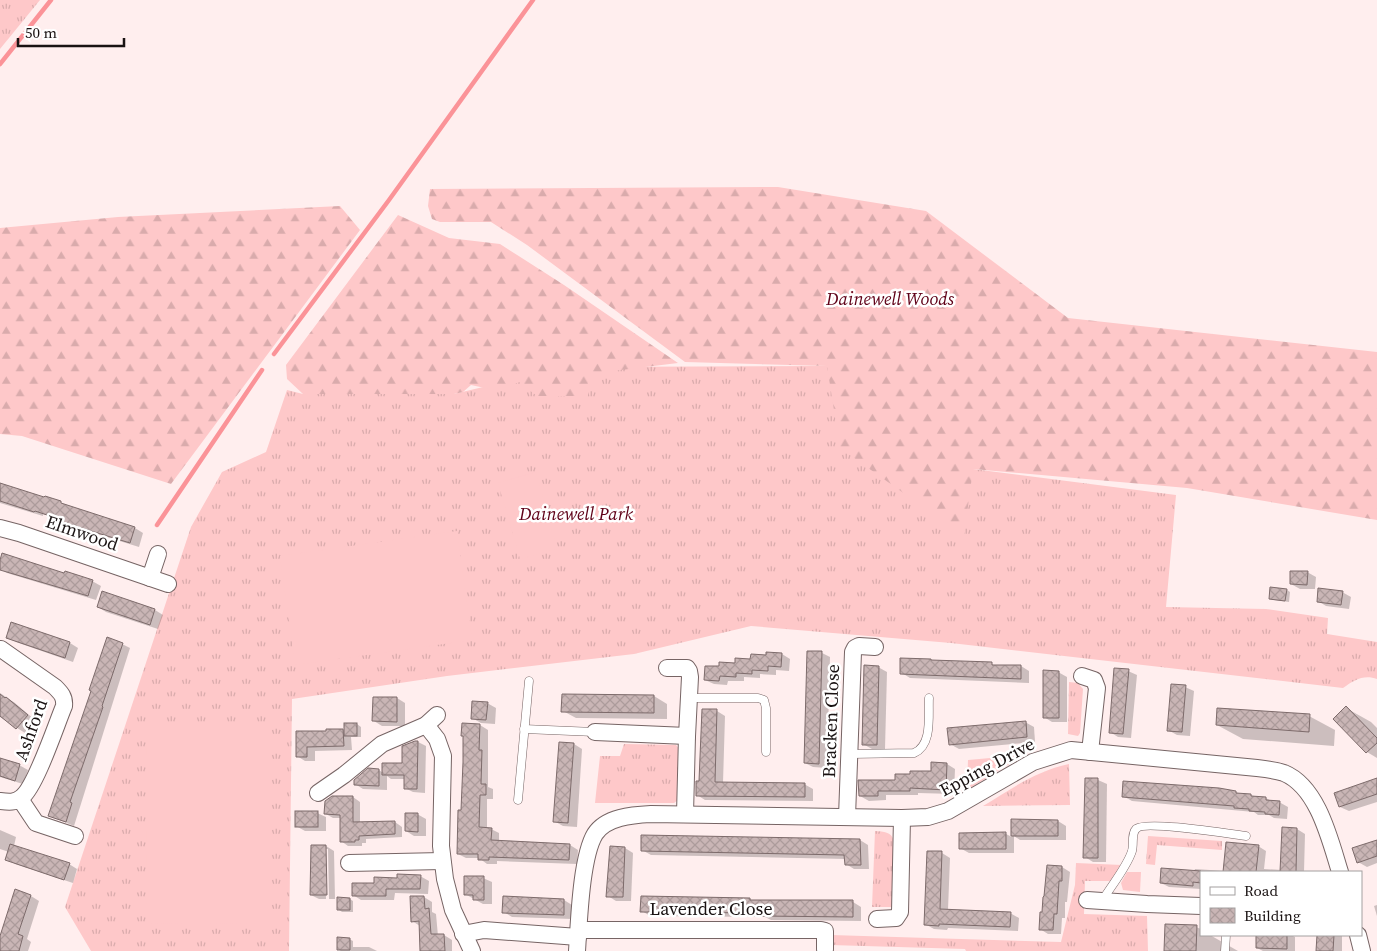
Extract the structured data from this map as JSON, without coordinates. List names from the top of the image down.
{
  "streets": {
    "street": [
      "Elmwood",
      "Bracken Close",
      "Ashford",
      "Epping Drive",
      "Lavender Close"
    ]
  },
  "crossings": [
    ["Bracken Close", "Epping Drive"],
    ["Epping Drive", "Lavender Close"]
  ],
  "parks": ["Dainewell Woods", "Dainewell Park"],
  "legend": ["Road", "Building"],
  "scale_bar": "50 m"
}
